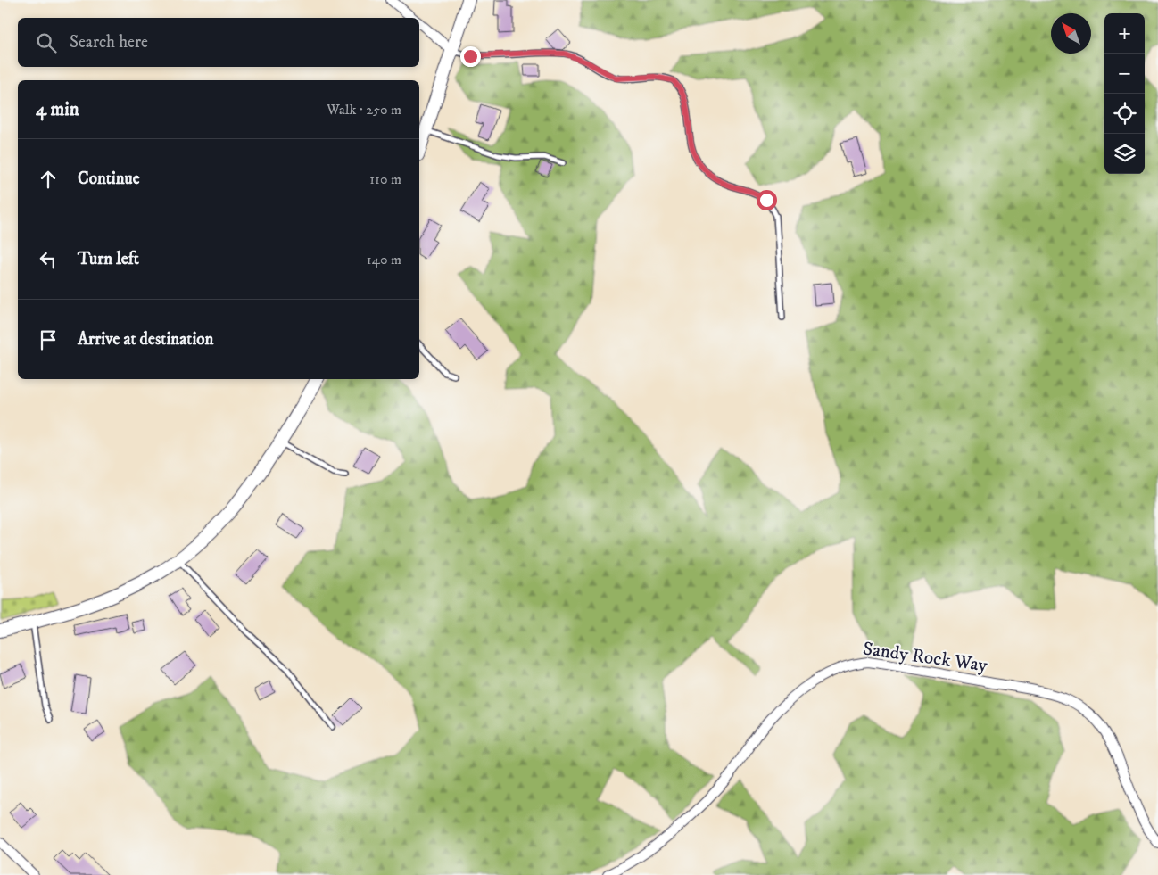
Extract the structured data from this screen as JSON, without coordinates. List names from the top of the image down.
{
  "streets": {
    "street": ["Sandy Rock Way"]
  },
  "north": "top left",
  "page": {
    "map_buttons": ["+", "−"],
    "search": "Search here",
    "heading": ["4 min", "Walk · 250 m"],
    "list": [
      ["Continue", "110 m"],
      ["Turn left", "140 m"],
      "Arrive at destination"
    ]
  }
}
